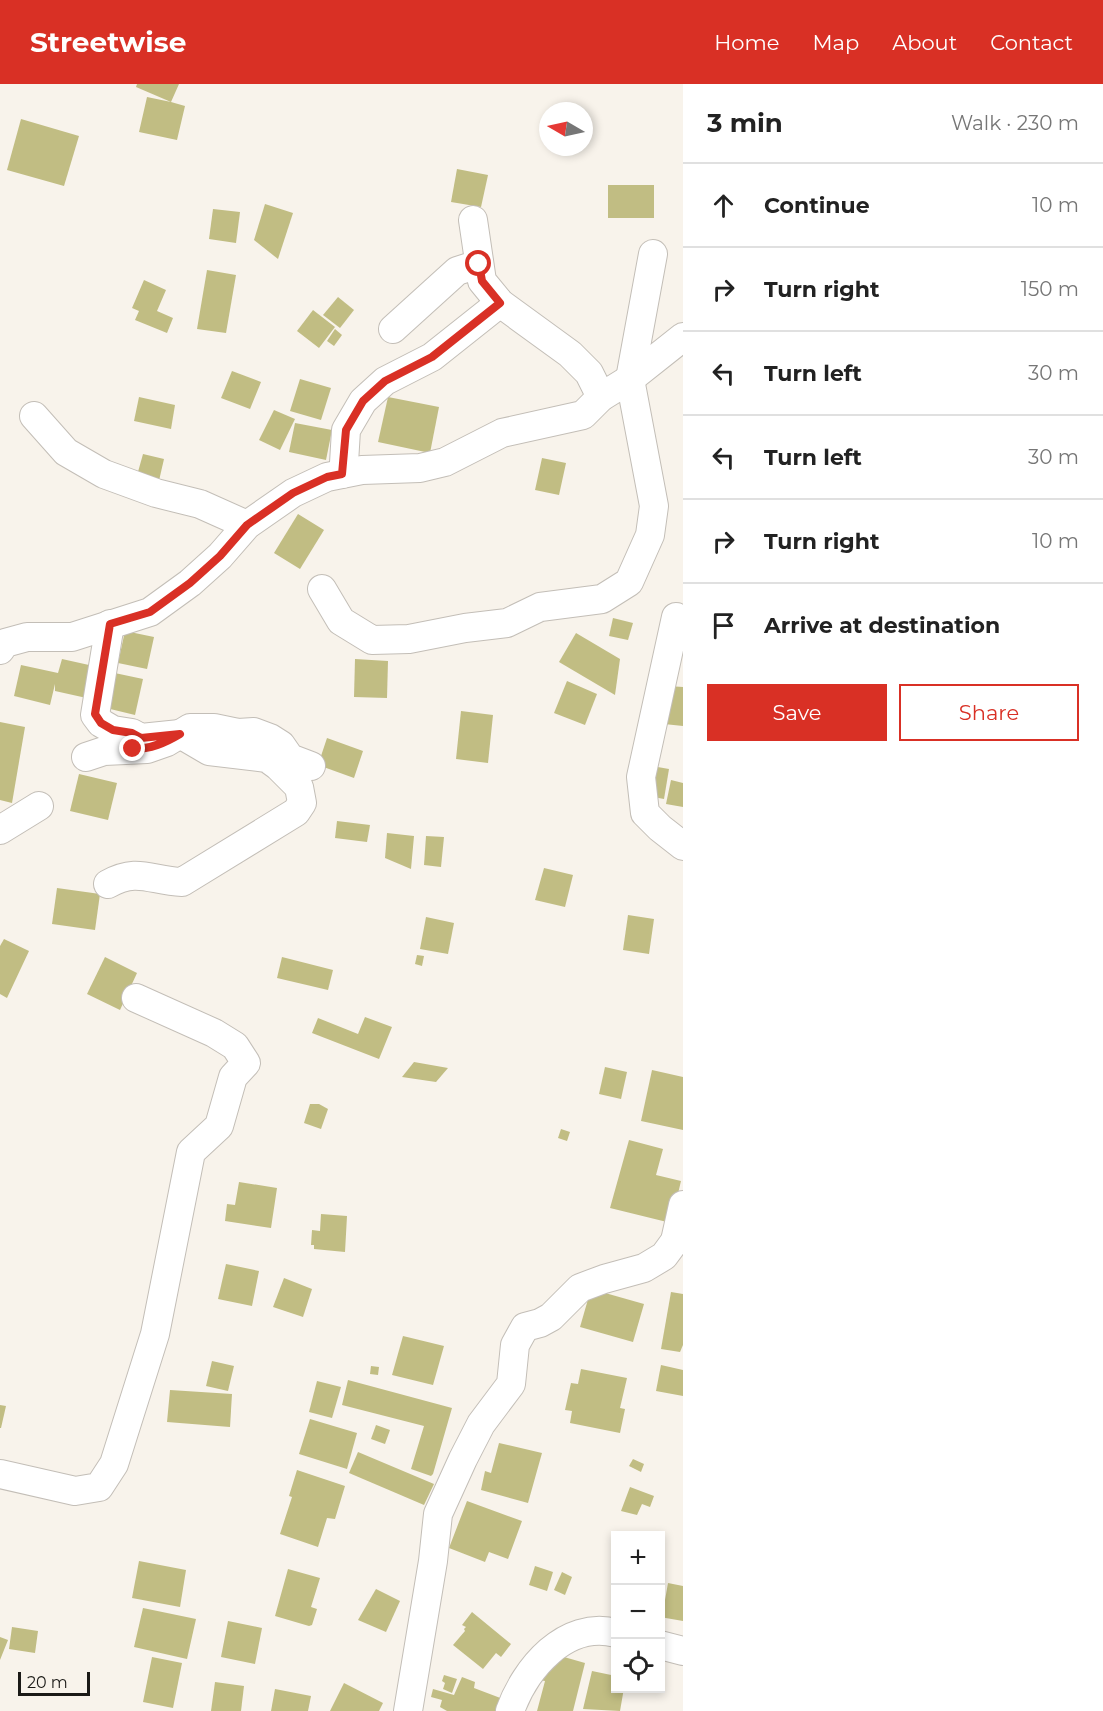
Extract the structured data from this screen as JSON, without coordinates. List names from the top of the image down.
{
  "scale_bar": "20 m",
  "north": "left",
  "page": {
    "header": "Streetwise",
    "nav": [
      "Home",
      "Map",
      "About",
      "Contact"
    ],
    "heading": ["3 min", "Walk · 230 m"],
    "list": [
      ["Continue", "10 m"],
      ["Turn right", "150 m"],
      ["Turn left", "30 m"],
      ["Turn left", "30 m"],
      ["Turn right", "10 m"],
      "Arrive at destination"
    ],
    "buttons": ["Save", "Share"],
    "map_buttons": ["+", "−"],
    "scale": "20 m"
  }
}
